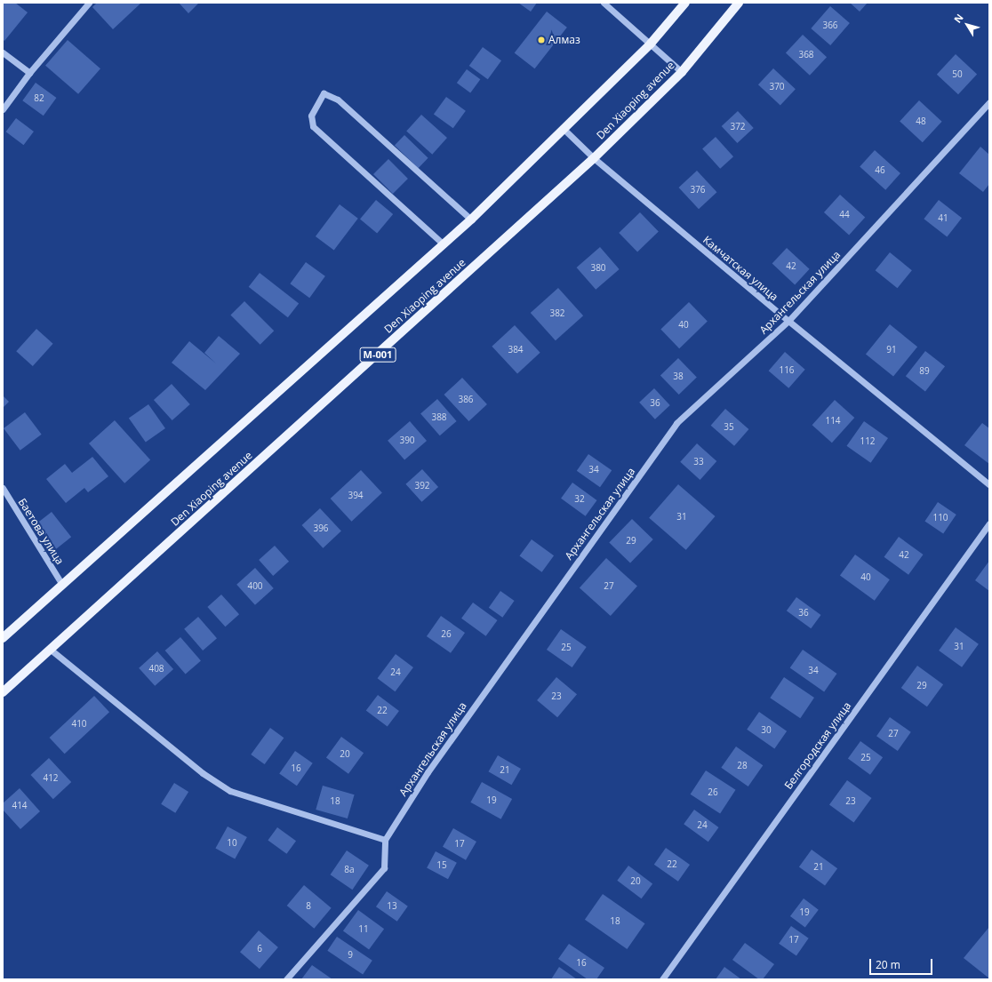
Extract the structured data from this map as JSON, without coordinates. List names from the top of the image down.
{
  "streets": {
    "main road": ["Den Xiaoping avenue", "M-001"],
    "street": [
      "Камчатская улица",
      "Архангельская улица",
      "Баетова улица",
      "Белгородская улица"
    ]
  },
  "crossings": [
    ["Den Xiaoping avenue", "Камчатская улица"],
    ["Камчатская улица", "Архангельская улица"]
  ],
  "places": ["Алмаз"],
  "house_numbers": [
    "366",
    "368",
    "50",
    "370",
    "82",
    "48",
    "372",
    "46",
    "376",
    "44",
    "41",
    "42",
    "380",
    "382",
    "40",
    "384",
    "91",
    "116",
    "89",
    "38",
    "386",
    "36",
    "388",
    "114",
    "35",
    "390",
    "112",
    "33",
    "34",
    "392",
    "394",
    "32",
    "31",
    "110",
    "396",
    "29",
    "42",
    "40",
    "400",
    "27",
    "36",
    "26",
    "31",
    "25",
    "408",
    "34",
    "24",
    "29",
    "23",
    "22",
    "410",
    "30",
    "27",
    "20",
    "25",
    "28",
    "16",
    "21",
    "412",
    "26",
    "19",
    "18",
    "23",
    "414",
    "24",
    "10",
    "17",
    "22",
    "15",
    "21",
    "8a",
    "20",
    "8",
    "13",
    "19",
    "18",
    "11",
    "17",
    "6",
    "9",
    "16"
  ],
  "scale_bar": "20 m",
  "north": "top left"
}
